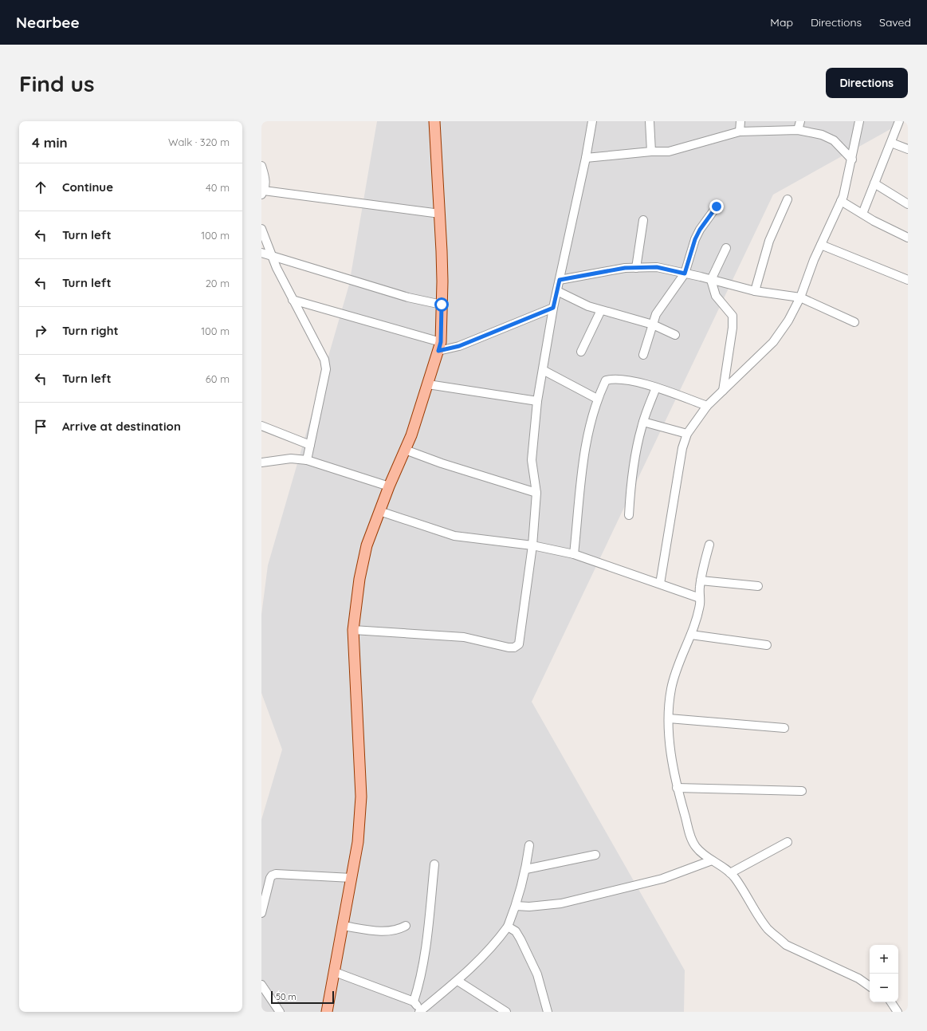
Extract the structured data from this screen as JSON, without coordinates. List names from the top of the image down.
{
  "scale_bar": "50 m",
  "page": {
    "header": "Nearbee",
    "nav": ["Map", "Directions", "Saved"],
    "buttons": "Directions",
    "title": "Find us",
    "heading": ["4 min", "Walk · 320 m"],
    "list": [
      ["Continue", "40 m"],
      ["Turn left", "100 m"],
      ["Turn left", "20 m"],
      ["Turn right", "100 m"],
      ["Turn left", "60 m"],
      "Arrive at destination"
    ],
    "map_buttons": ["+", "−"],
    "scale": "50 m"
  }
}
